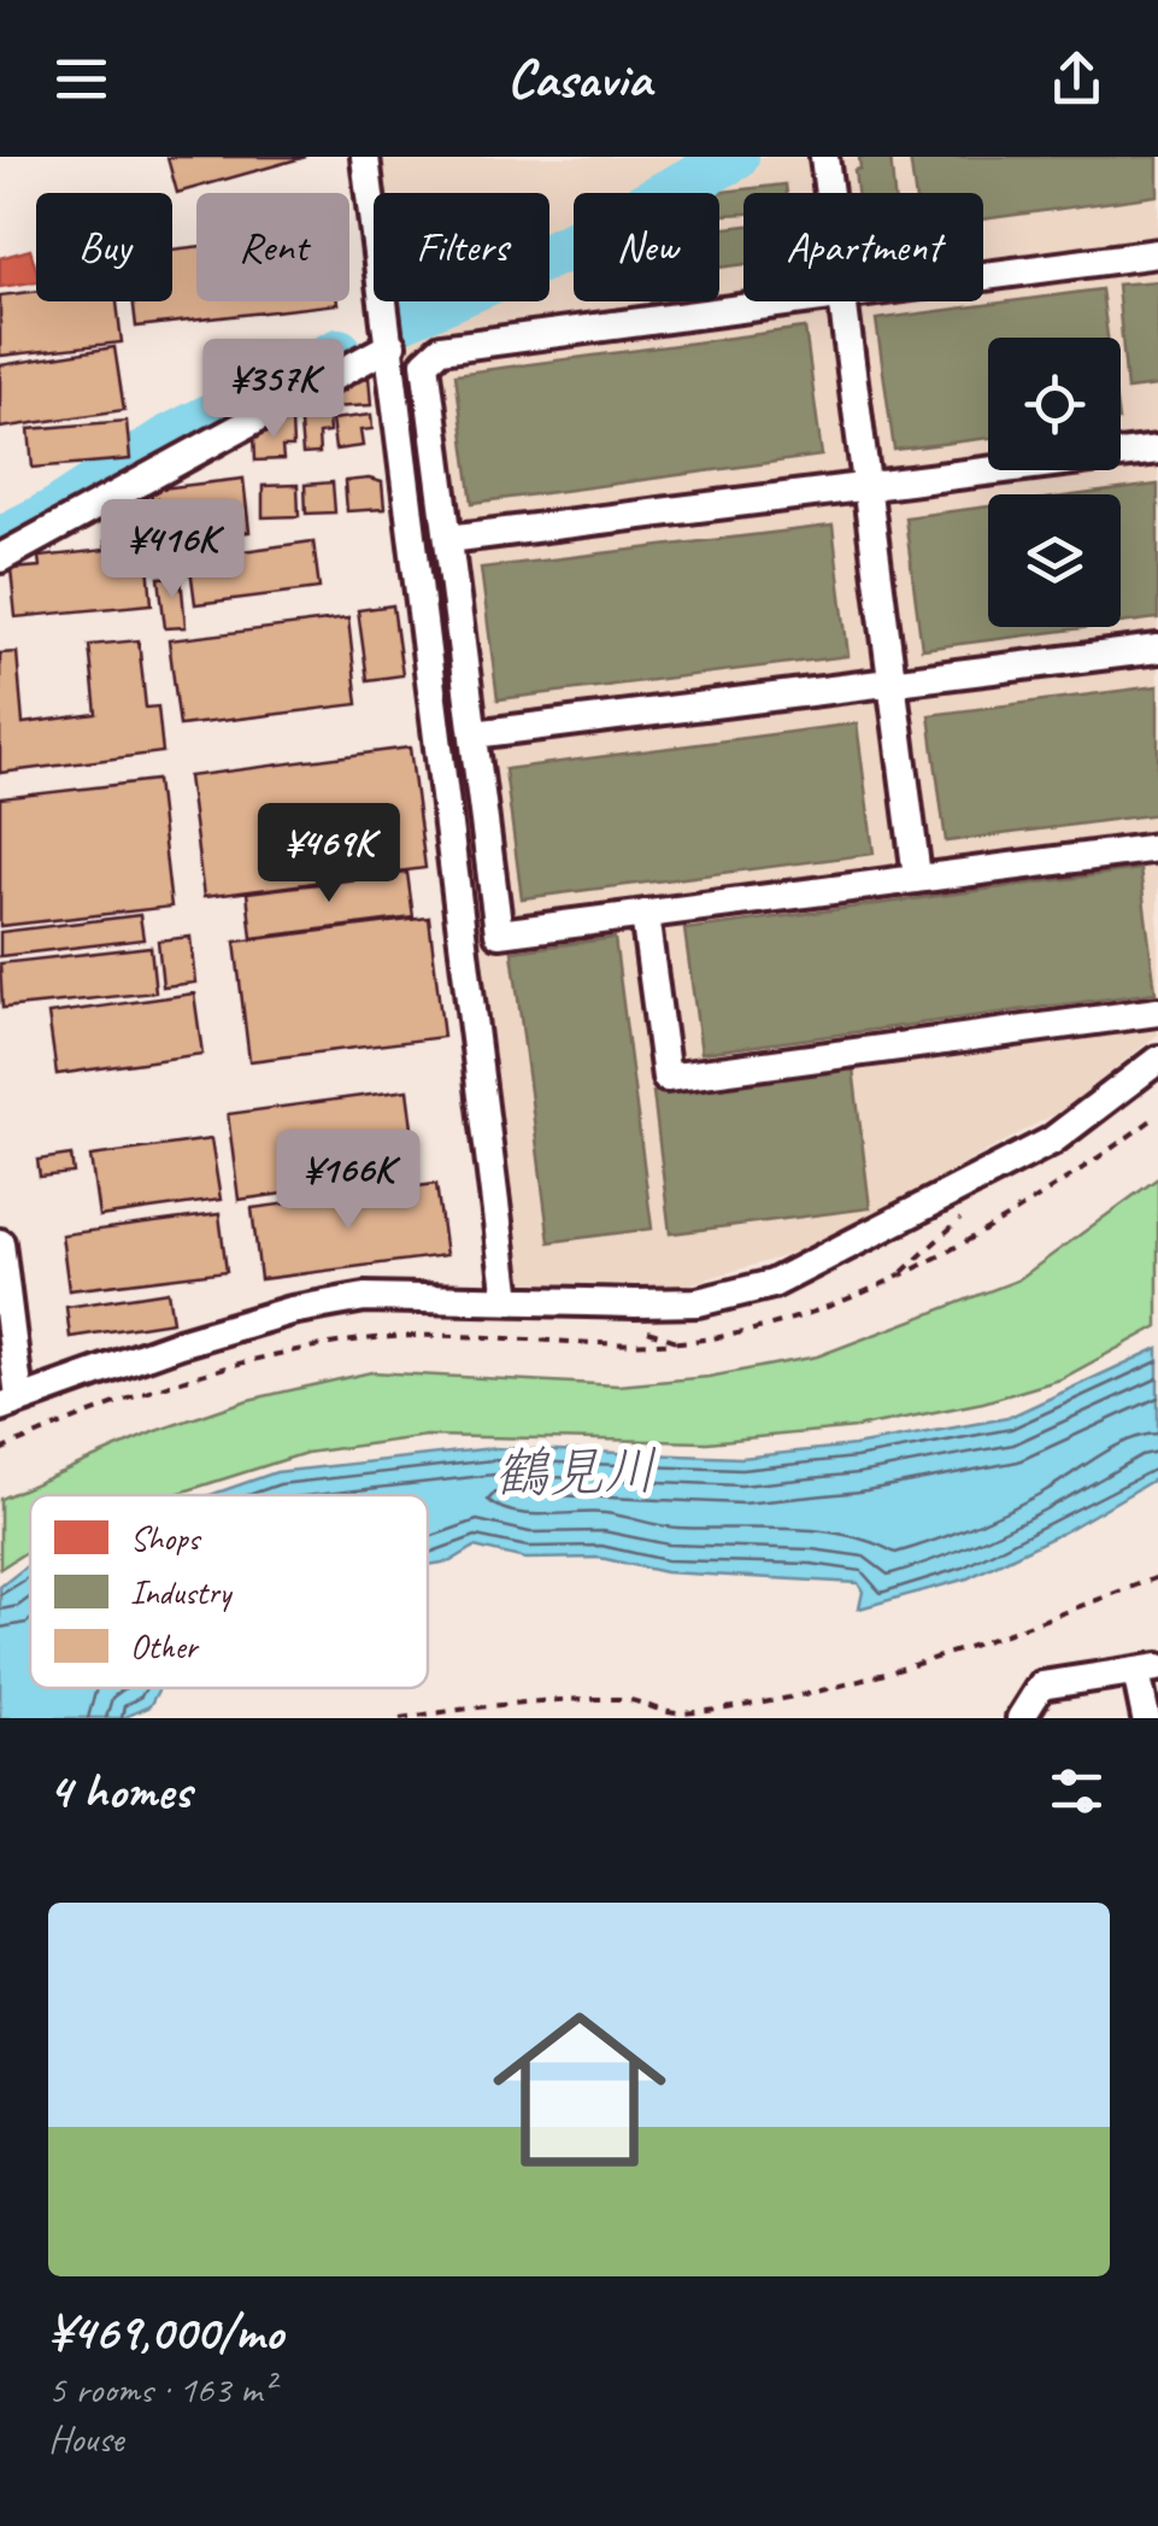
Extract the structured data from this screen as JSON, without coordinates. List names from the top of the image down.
{
  "water": ["鶴見川"],
  "legend": ["Shops", "Industry", "Other"],
  "page": {
    "header": "Casavia",
    "chip": [
      "Buy",
      "Rent",
      "Filters",
      "New",
      "Apartment"
    ],
    "price": [
      "¥357K",
      "¥416K",
      "¥469K",
      "¥166K"
    ],
    "heading": "4 homes",
    "list": [
      {
        "name": "¥469,000/mo",
        "note": "5 rooms · 163 m² · House"
      }
    ]
  }
}
